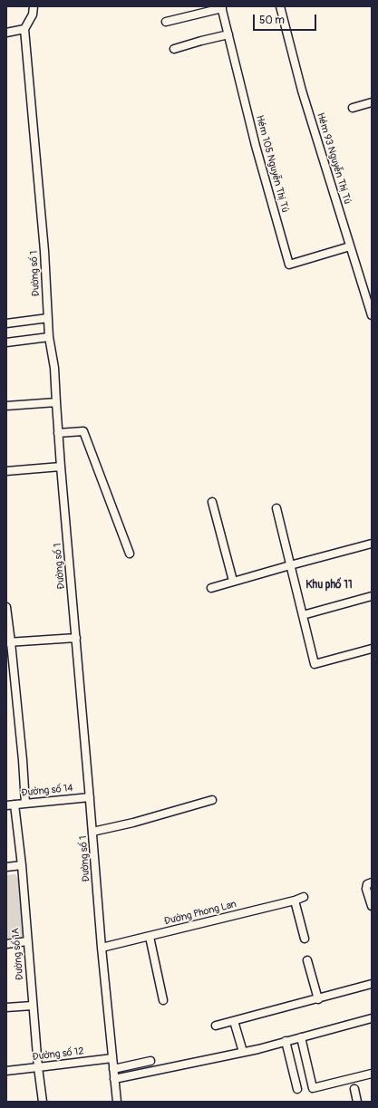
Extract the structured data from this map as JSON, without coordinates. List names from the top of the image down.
{
  "streets": {
    "street": [
      "Hẻm 93 Nguyễn Thị Tú",
      "Hẻm 105 Nguyễn Thị Tú",
      "Đường số 1",
      "Đường số 14",
      "Đường Phong Lan",
      "Đường số 1A",
      "Đường số 12"
    ]
  },
  "crossings": [
    ["Hẻm 93 Nguyễn Thị Tú", "Hẻm 105 Nguyễn Thị Tú"],
    ["Đường số 1", "Đường số 14"],
    ["Đường số 1", "Đường Phong Lan"],
    ["Đường số 1", "Đường số 12"],
    ["Đường số 14", "Đường số 1A"],
    ["Đường số 1A", "Đường số 12"]
  ],
  "districts": ["Khu phố 11"],
  "scale_bar": "50 m"
}
